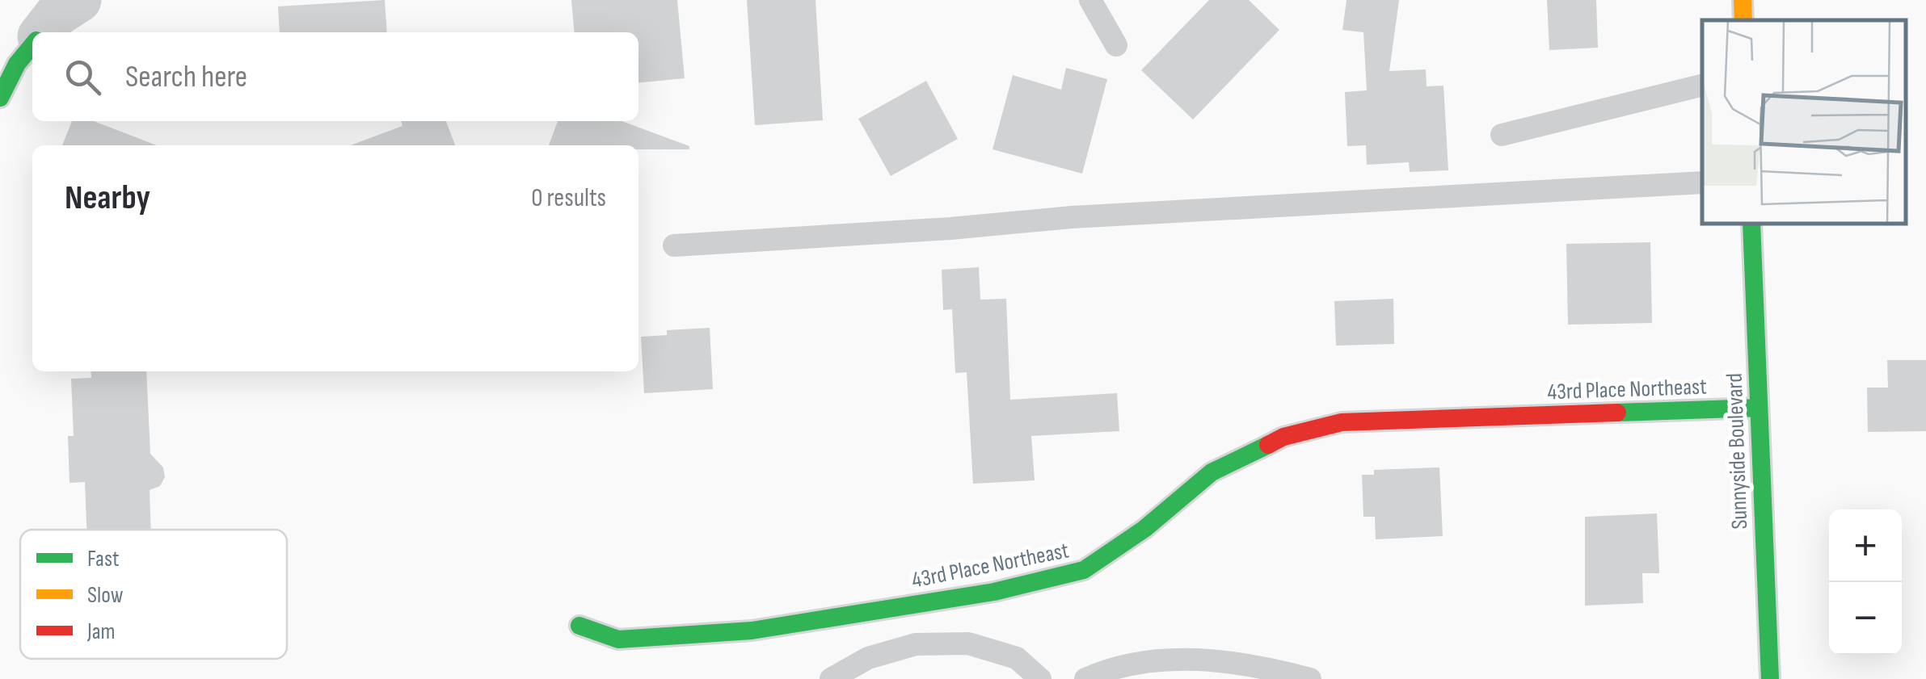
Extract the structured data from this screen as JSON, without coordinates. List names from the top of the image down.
{
  "streets": {
    "street": ["43rd Place Northeast", "Sunnyside Boulevard"]
  },
  "crossings": [
    ["43rd Place Northeast", "Sunnyside Boulevard"]
  ],
  "legend": ["Fast", "Slow", "Jam"],
  "page": {
    "search": "Search here",
    "heading": ["Nearby", "0 results"],
    "map_buttons": ["+", "−"]
  }
}
